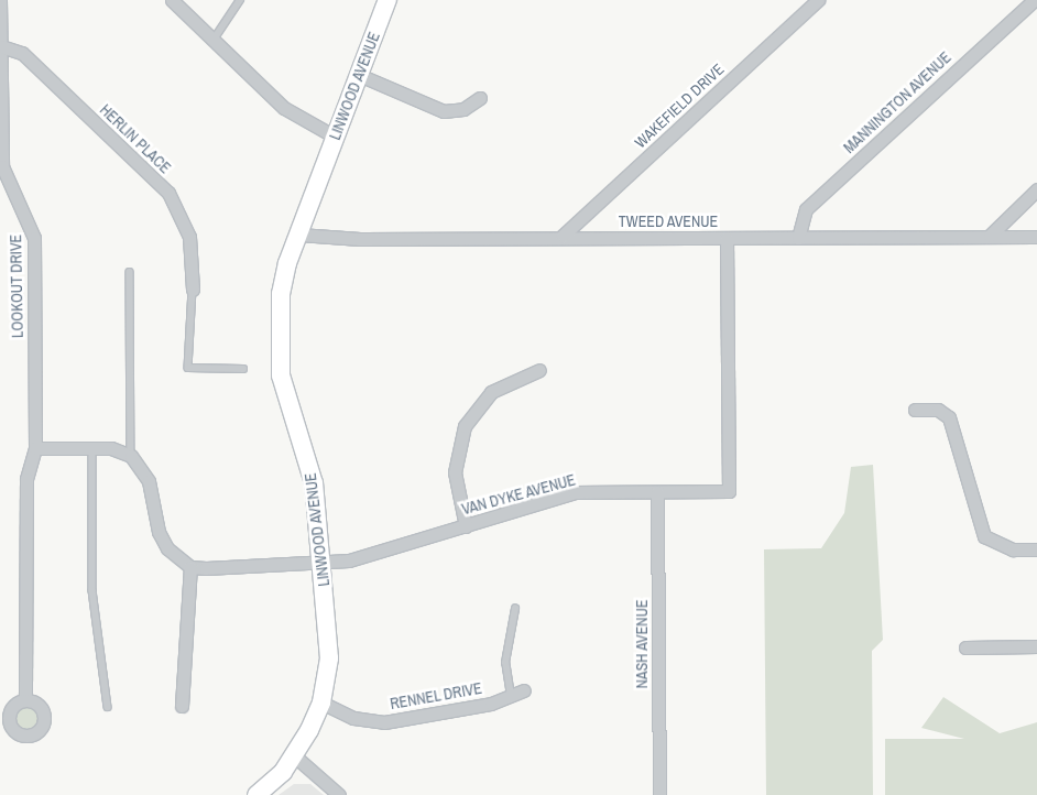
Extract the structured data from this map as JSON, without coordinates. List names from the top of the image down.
{
  "streets": {
    "main road": ["LINWOOD AVENUE"],
    "street": [
      "MANNINGTON AVENUE",
      "WAKEFIELD DRIVE",
      "HERLIN PLACE",
      "TWEED AVENUE",
      "LOOKOUT DRIVE",
      "VAN DYKE AVENUE",
      "NASH AVENUE",
      "RENNEL DRIVE"
    ]
  },
  "crossings": [
    ["LINWOOD AVENUE", "TWEED AVENUE"],
    ["LINWOOD AVENUE", "VAN DYKE AVENUE"],
    ["LINWOOD AVENUE", "RENNEL DRIVE"],
    ["MANNINGTON AVENUE", "TWEED AVENUE"],
    ["WAKEFIELD DRIVE", "TWEED AVENUE"],
    ["HERLIN PLACE", "LOOKOUT DRIVE"],
    ["TWEED AVENUE", "VAN DYKE AVENUE"],
    ["VAN DYKE AVENUE", "NASH AVENUE"]
  ]
}
